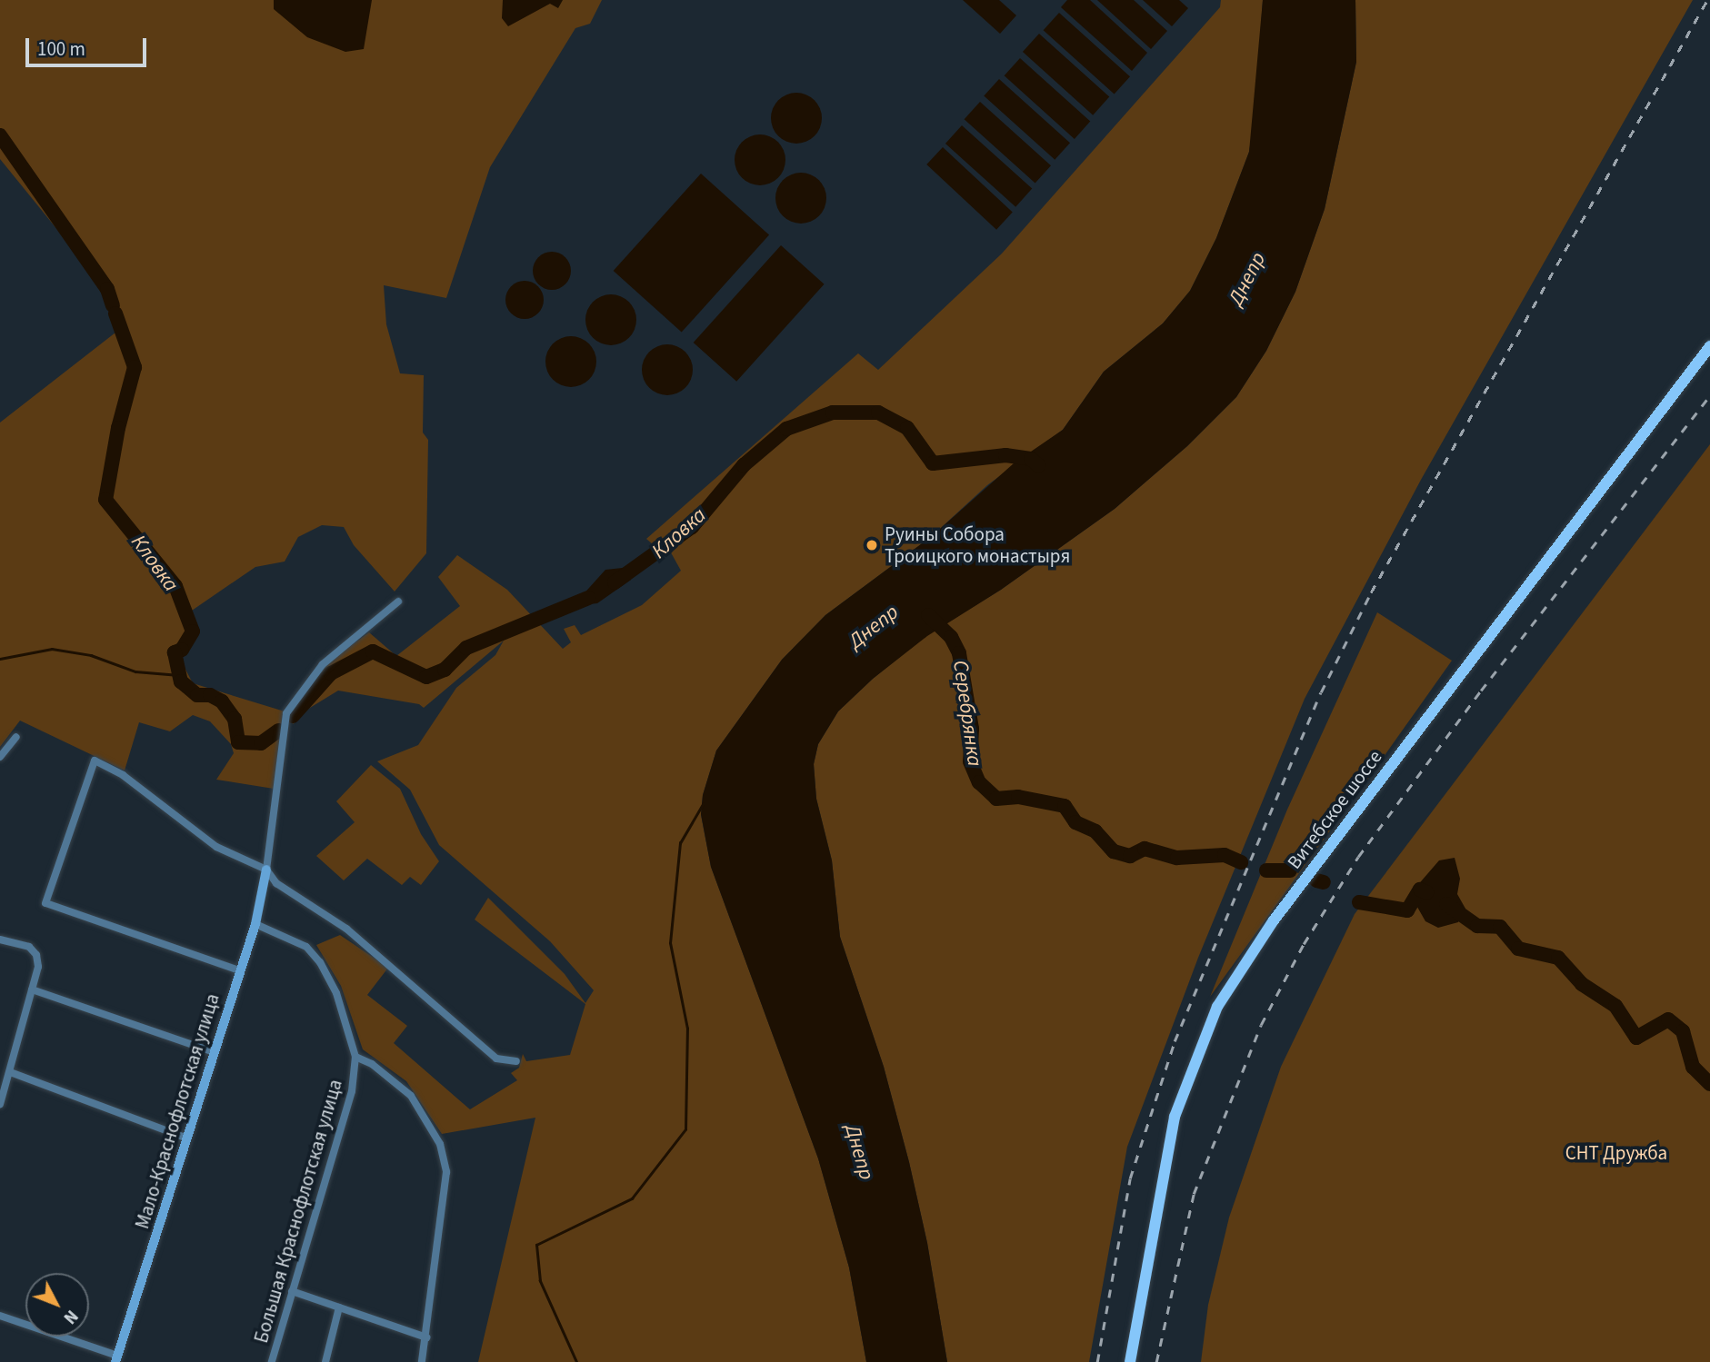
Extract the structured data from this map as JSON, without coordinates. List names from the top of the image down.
{
  "streets": {
    "main road": ["Витебское шоссе"],
    "street": ["Мало-Краснофлотская улица", "Большая Краснофлотская улица"]
  },
  "crossings": [
    ["Мало-Краснофлотская улица", "Большая Краснофлотская улица"]
  ],
  "water": ["Днепр", "Кловка", "Серебрянка"],
  "parks": ["СНТ Дружба"],
  "places": ["Руины Собора Троицкого монастыря"],
  "scale_bar": "100 m",
  "north": "bottom right"
}
